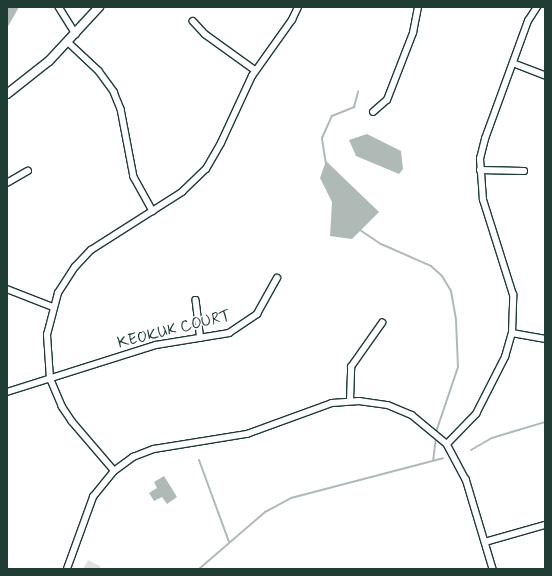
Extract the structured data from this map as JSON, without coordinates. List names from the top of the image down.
{
  "streets": {
    "street": ["KEOKUK COURT"]
  }
}
